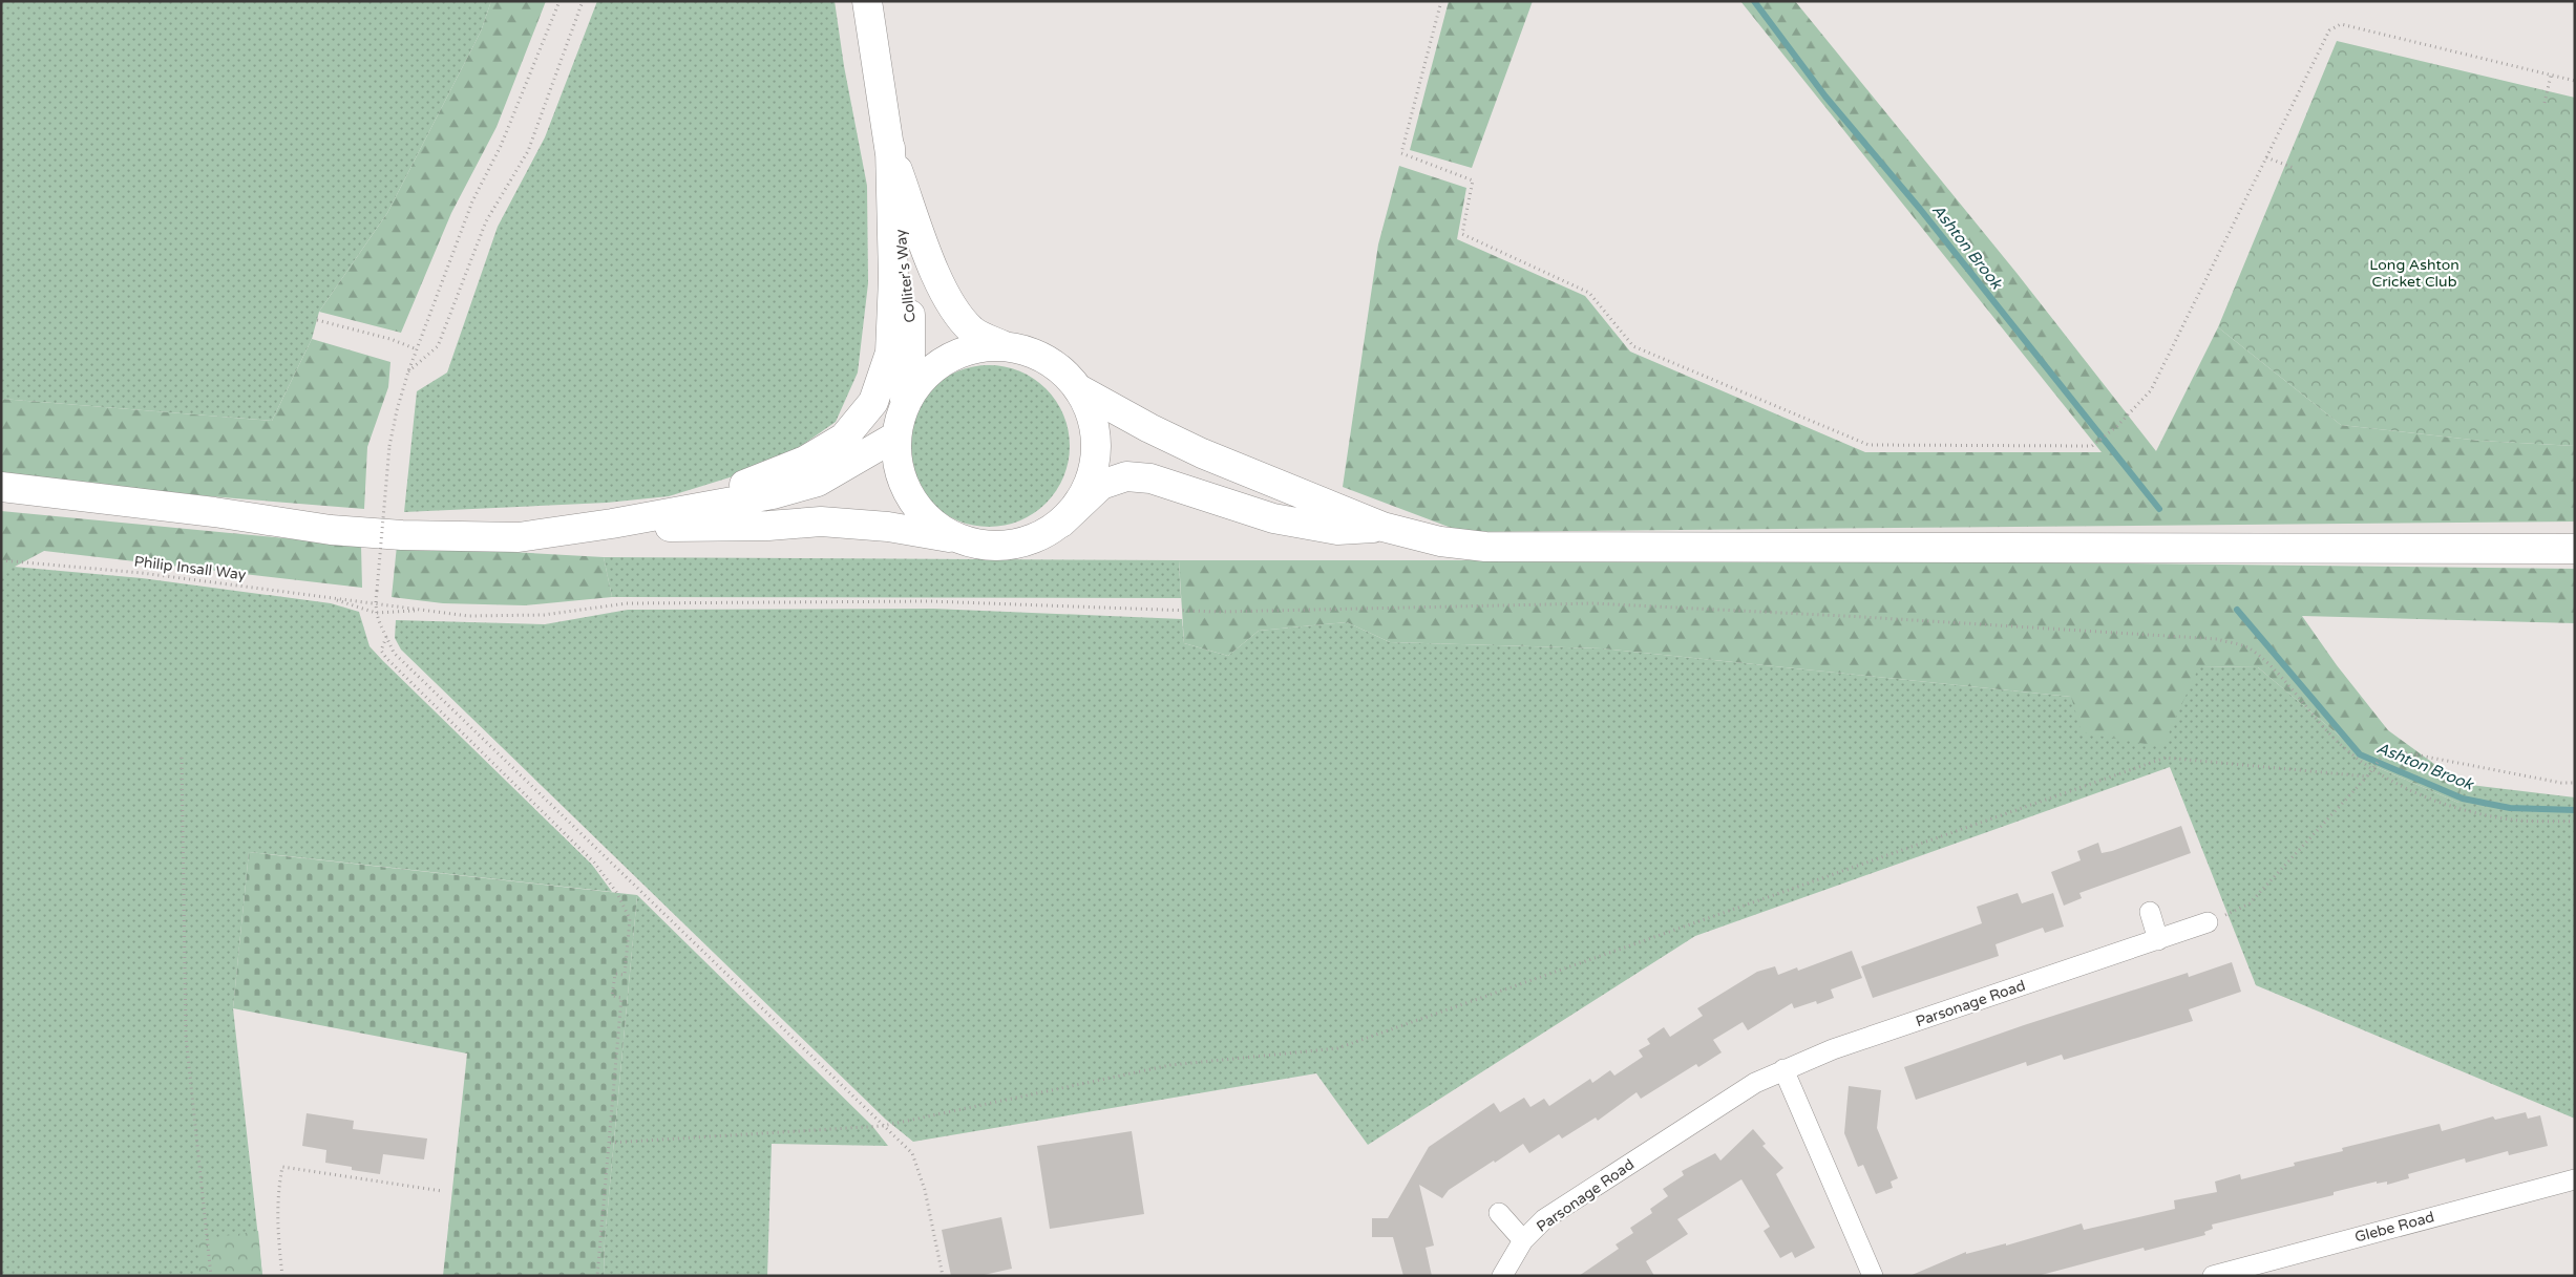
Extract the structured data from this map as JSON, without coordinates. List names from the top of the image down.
{
  "streets": {
    "main road": ["Colliter's Way"],
    "street": ["Parsonage Road", "Glebe Road"],
    "path": ["Philip Insall Way"]
  },
  "water": ["Ashton Brook"],
  "parks": ["Long Ashton Cricket Club"]
}
